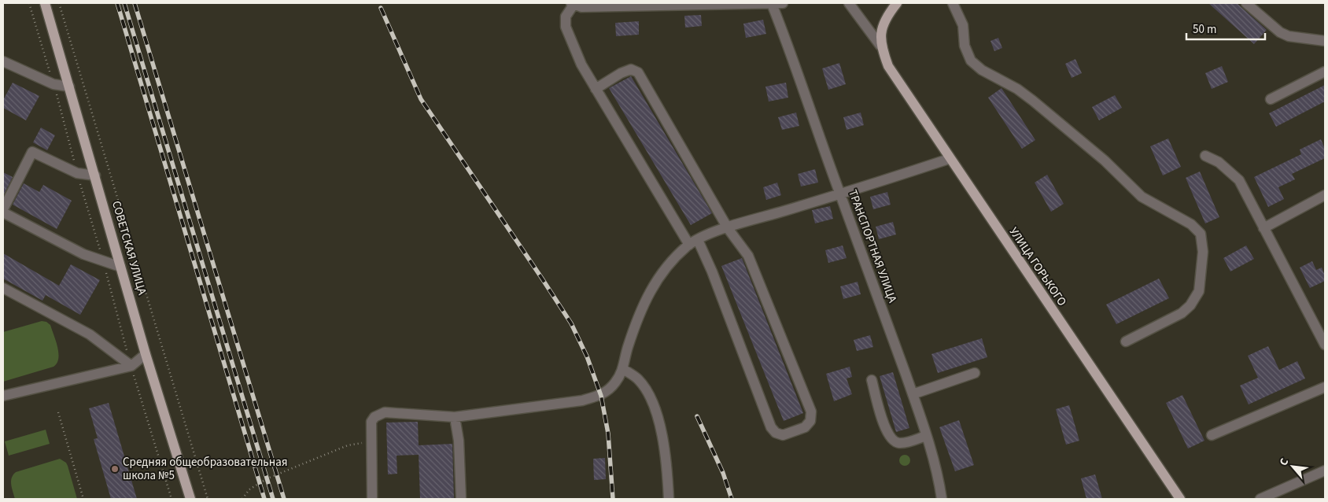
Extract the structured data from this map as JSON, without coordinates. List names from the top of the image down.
{
  "streets": {
    "main road": ["СОВЕТСКАЯ УЛИЦА", "УЛИЦА ГОРЬКОГО"],
    "lane": ["ТРАНСПОРТНАЯ УЛИЦА"]
  },
  "places": ["Средняя общеобразовательная школа №5"],
  "scale_bar": "50 m",
  "north": "top left"
}
